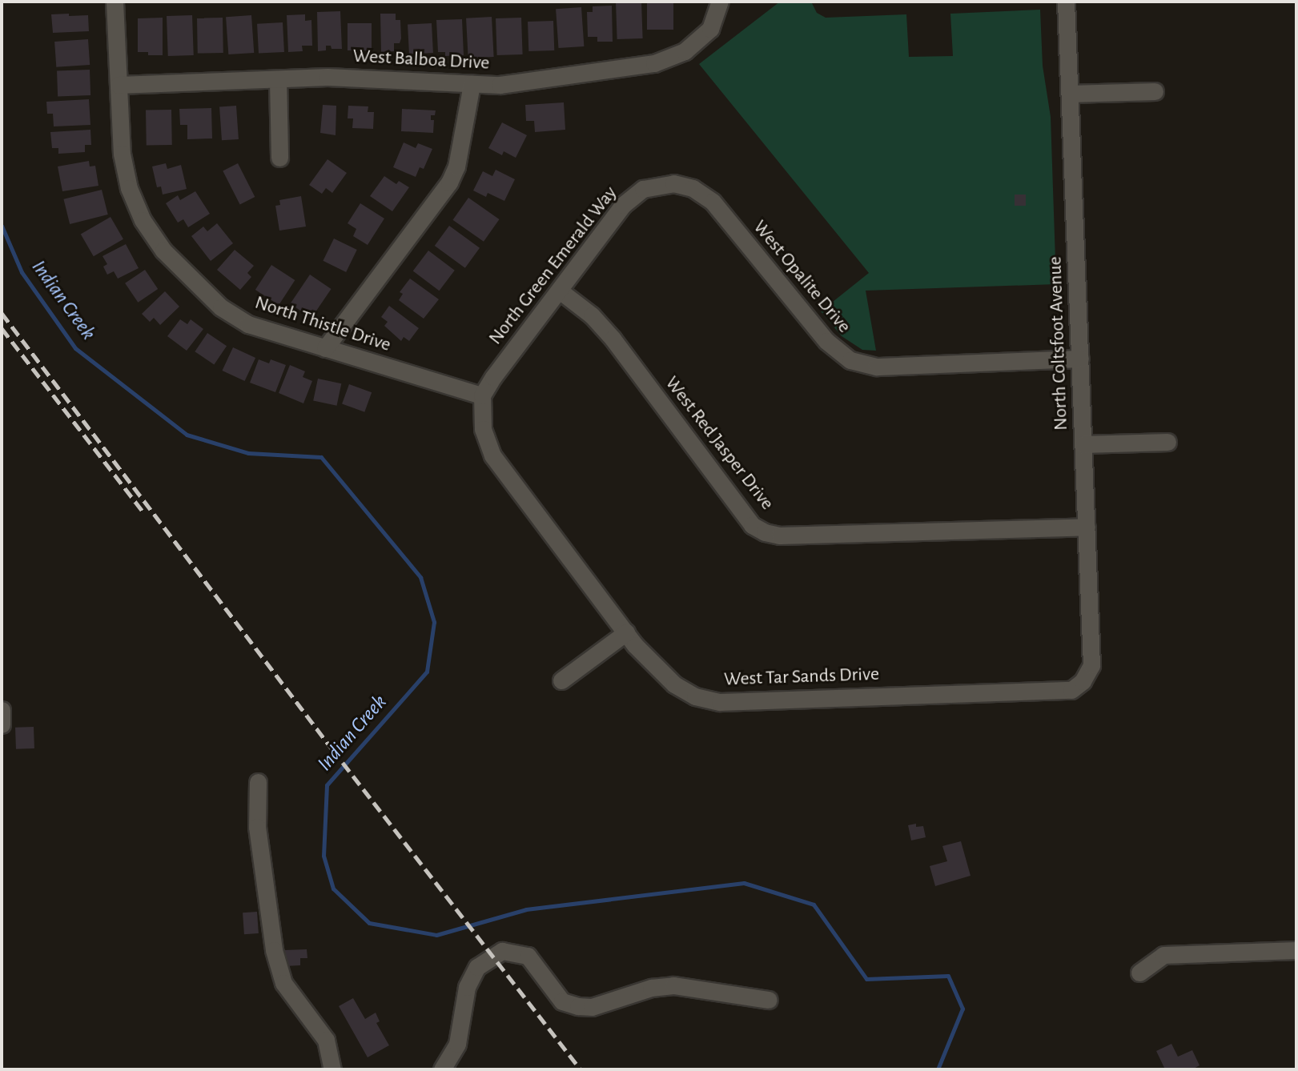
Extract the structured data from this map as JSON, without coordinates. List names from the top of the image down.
{
  "streets": {
    "street": [
      "West Balboa Drive",
      "North Green Emerald Way",
      "West Opalite Drive",
      "North Thistle Drive",
      "North Coltsfoot Avenue",
      "West Red Jasper Drive",
      "West Tar Sands Drive"
    ]
  },
  "crossings": [
    ["West Balboa Drive", "North Thistle Drive"],
    ["North Green Emerald Way", "West Opalite Drive"],
    ["North Green Emerald Way", "North Thistle Drive"],
    ["North Green Emerald Way", "West Red Jasper Drive"],
    ["North Green Emerald Way", "West Tar Sands Drive"],
    ["West Opalite Drive", "North Coltsfoot Avenue"],
    ["North Thistle Drive", "West Tar Sands Drive"],
    ["North Coltsfoot Avenue", "West Red Jasper Drive"],
    ["North Coltsfoot Avenue", "West Tar Sands Drive"]
  ],
  "water": ["Indian Creek"]
}
